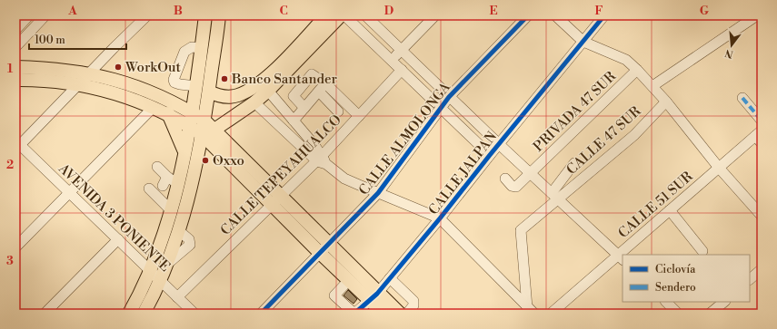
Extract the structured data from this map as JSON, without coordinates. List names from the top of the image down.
{
  "streets": {
    "street": [
      "PRIVADA 47 SUR",
      "CALLE ALMOLONGA",
      "CALLE 47 SUR",
      "CALLE JALPAN",
      "CALLE TEPEYAHUALCO",
      "CALLE 51 SUR",
      "AVENIDA 3 PONIENTE"
    ]
  },
  "crossings": [
    ["CALLE TEPEYAHUALCO", "AVENIDA 3 PONIENTE"]
  ],
  "places": ["WorkOut", "Banco Santander", "Oxxo"],
  "legend": ["Ciclovía", "Sendero"],
  "scale_bar": "100 m",
  "north": "bottom",
  "grid": {
    "columns": [
      "A",
      "B",
      "C",
      "D",
      "E",
      "F",
      "G"
    ],
    "rows": ["1", "2", "3"]
  }
}
